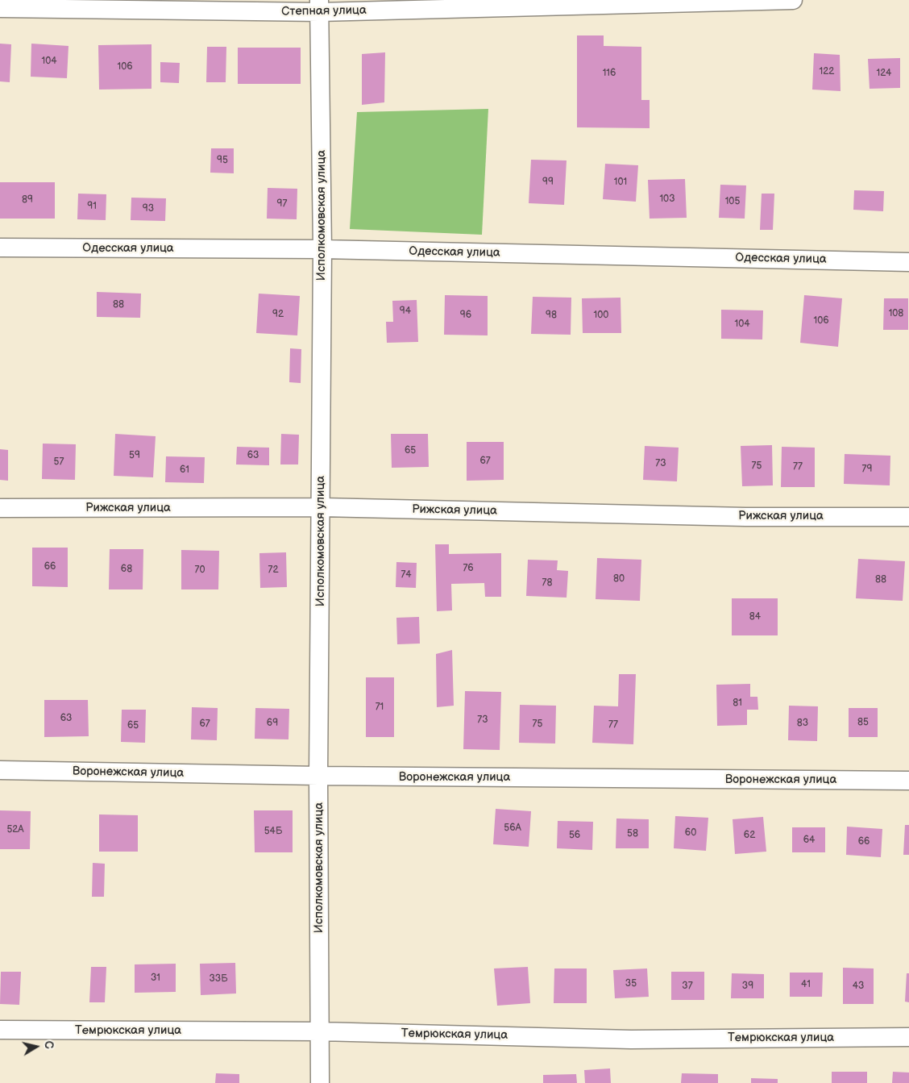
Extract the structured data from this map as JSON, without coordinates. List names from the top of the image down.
{
  "streets": {
    "street": [
      "Степная улица",
      "Исполкомовская улица",
      "Одесская улица",
      "Рижская улица",
      "Воронежская улица",
      "Темрюкская улица"
    ]
  },
  "crossings": [
    ["Степная улица", "Исполкомовская улица"],
    ["Исполкомовская улица", "Одесская улица"],
    ["Исполкомовская улица", "Рижская улица"],
    ["Исполкомовская улица", "Воронежская улица"],
    ["Исполкомовская улица", "Темрюкская улица"]
  ],
  "house_numbers": [
    "104",
    "106",
    "122",
    "116",
    "124",
    "95",
    "99",
    "101",
    "103",
    "89",
    "105",
    "97",
    "91",
    "93",
    "88",
    "94",
    "108",
    "92",
    "96",
    "98",
    "100",
    "106",
    "104",
    "65",
    "59",
    "63",
    "67",
    "57",
    "73",
    "75",
    "77",
    "79",
    "61",
    "66",
    "76",
    "68",
    "70",
    "72",
    "74",
    "80",
    "88",
    "78",
    "84",
    "81",
    "71",
    "63",
    "73",
    "85",
    "69",
    "83",
    "67",
    "75",
    "77",
    "65",
    "56А",
    "52А",
    "54Б",
    "60",
    "58",
    "56",
    "62",
    "64",
    "66",
    "31",
    "33Б",
    "35",
    "41",
    "37",
    "39",
    "43"
  ],
  "north": "right"
}
